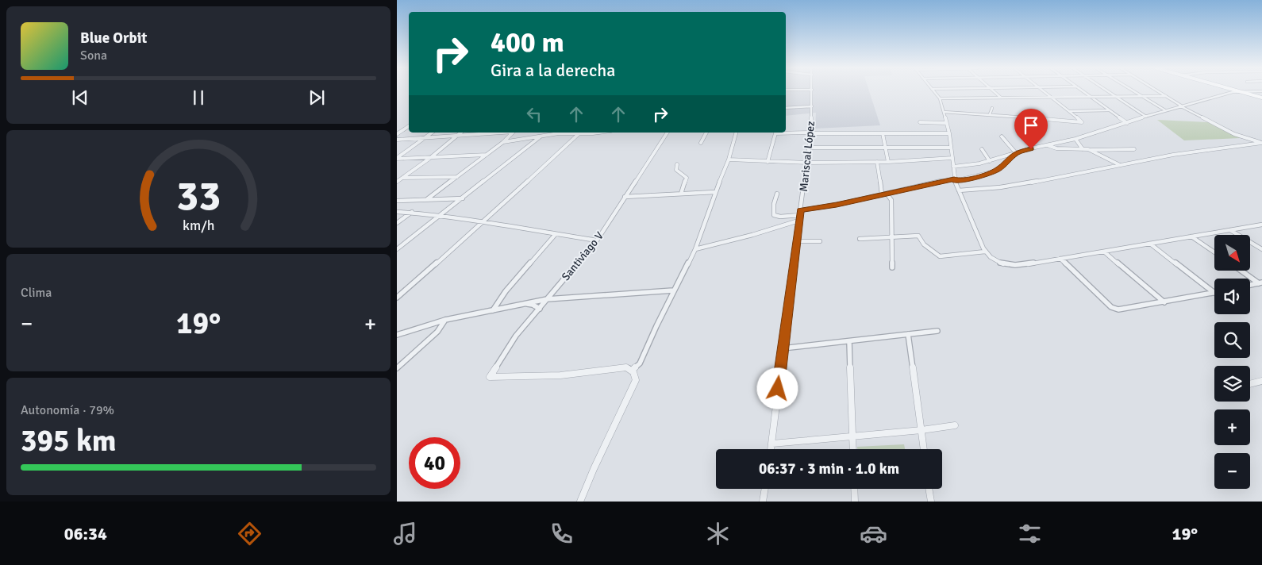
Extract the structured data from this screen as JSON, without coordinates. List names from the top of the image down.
{
  "streets": {
    "street": ["Mariscal López", "Santiviago V"]
  },
  "north": "bottom right",
  "page": {
    "turn": ["400 m", "Gira a la derecha"],
    "song": ["Blue Orbit", "Sona"],
    "map_buttons": ["+", "−"],
    "tile": [
      "Clima",
      ["Autonomía · 79%", "395 km"]
    ],
    "heat": ["−", "19°", "+"],
    "limit": "40",
    "trip": "06:37 · 3 min · 1.0 km",
    "tabs": ["06:34", "19°"],
    "gauge": ["33", "km/h"]
  }
}
